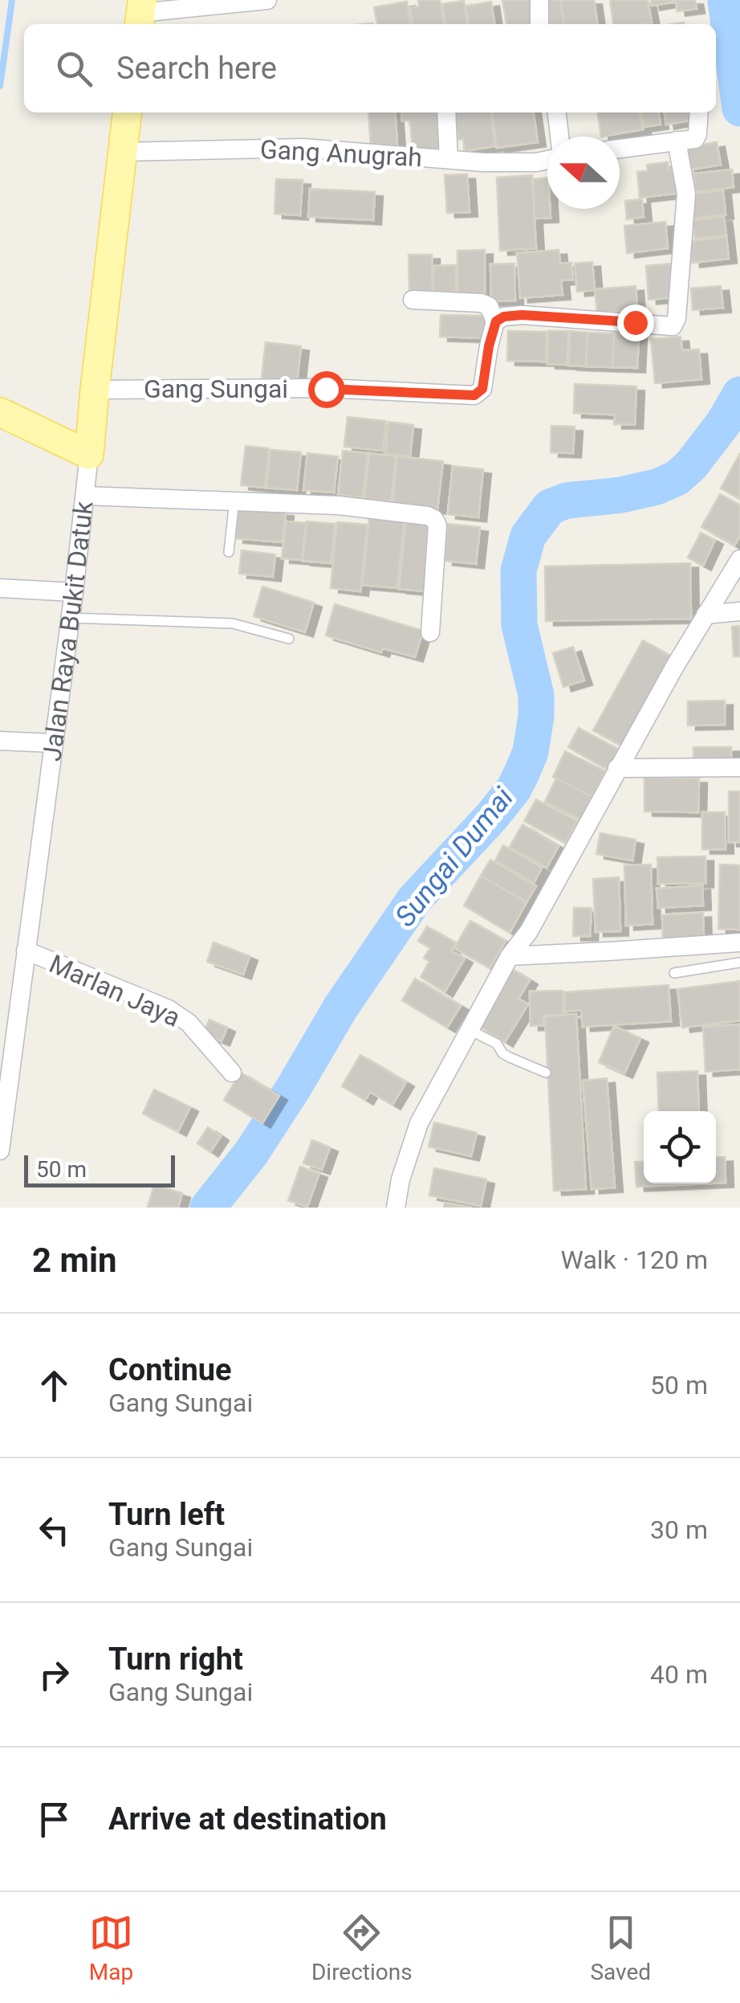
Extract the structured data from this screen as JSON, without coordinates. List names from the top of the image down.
{
  "streets": {
    "main road": ["Jalan Raya Bukit Datuk"],
    "street": ["Gang Anugrah", "Gang Sungai", "Marlan Jaya"]
  },
  "crossings": [
    ["Gang Anugrah", "Jalan Raya Bukit Datuk"],
    ["Gang Sungai", "Jalan Raya Bukit Datuk"],
    ["Jalan Raya Bukit Datuk", "Marlan Jaya"]
  ],
  "water": ["Sungai Dumai"],
  "scale_bar": "50 m",
  "north": "left",
  "page": {
    "search": "Search here",
    "scale": "50 m",
    "heading": ["2 min", "Walk · 120 m"],
    "list": [
      ["Continue", "Gang Sungai", "50 m"],
      ["Turn left", "Gang Sungai", "30 m"],
      ["Turn right", "Gang Sungai", "40 m"],
      "Arrive at destination"
    ],
    "nav": ["Map", "Directions", "Saved"]
  }
}
